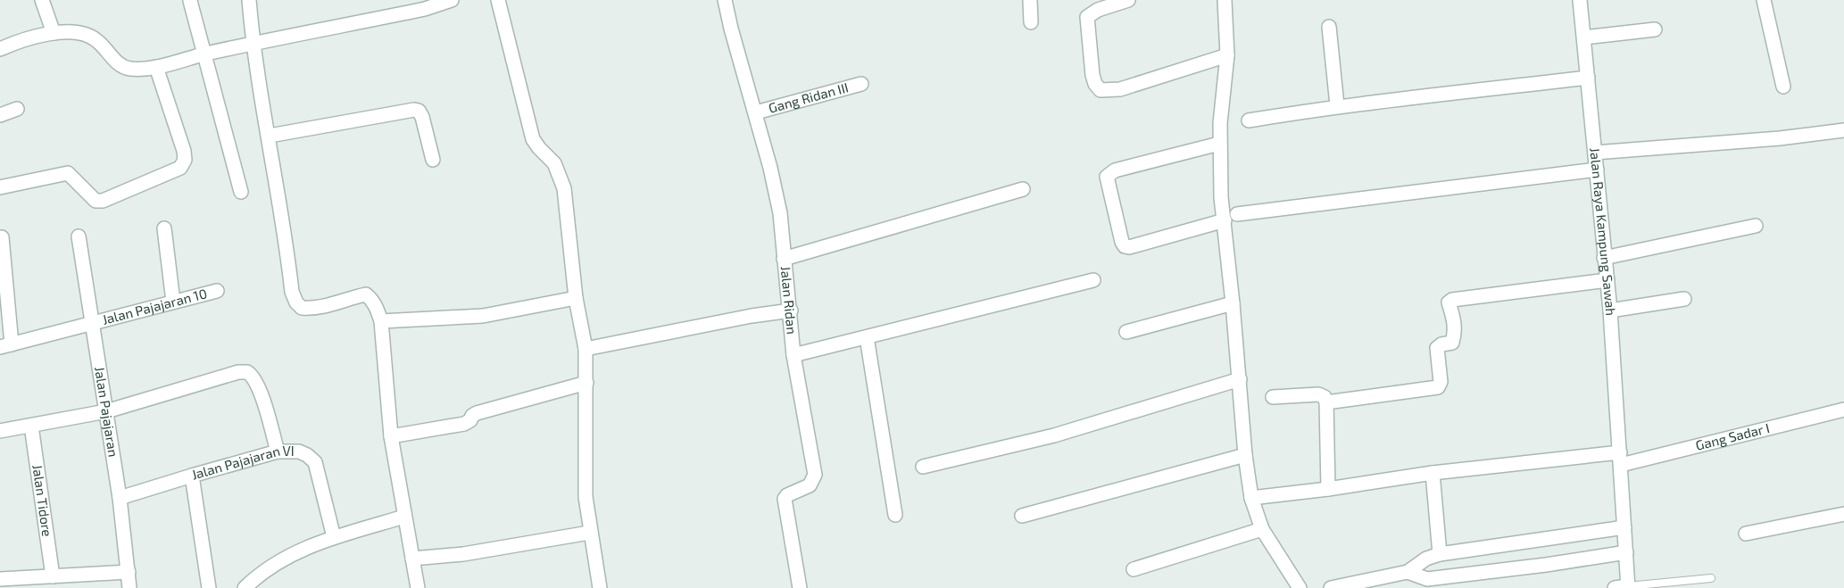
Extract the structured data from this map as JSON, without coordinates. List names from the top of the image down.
{
  "streets": {
    "street": [
      "Gang Ridan III",
      "Jalan Raya Kampung Sawah",
      "Jalan Ridan",
      "Jalan Pajajaran 10",
      "Jalan Pajajaran",
      "Gang Sadar I",
      "Jalan Pajajaran VI",
      "Jalan Tidore"
    ]
  },
  "crossings": [
    ["Gang Ridan III", "Jalan Ridan"],
    ["Jalan Raya Kampung Sawah", "Gang Sadar I"],
    ["Jalan Pajajaran 10", "Jalan Pajajaran"],
    ["Jalan Pajajaran", "Jalan Pajajaran VI"]
  ]
}
